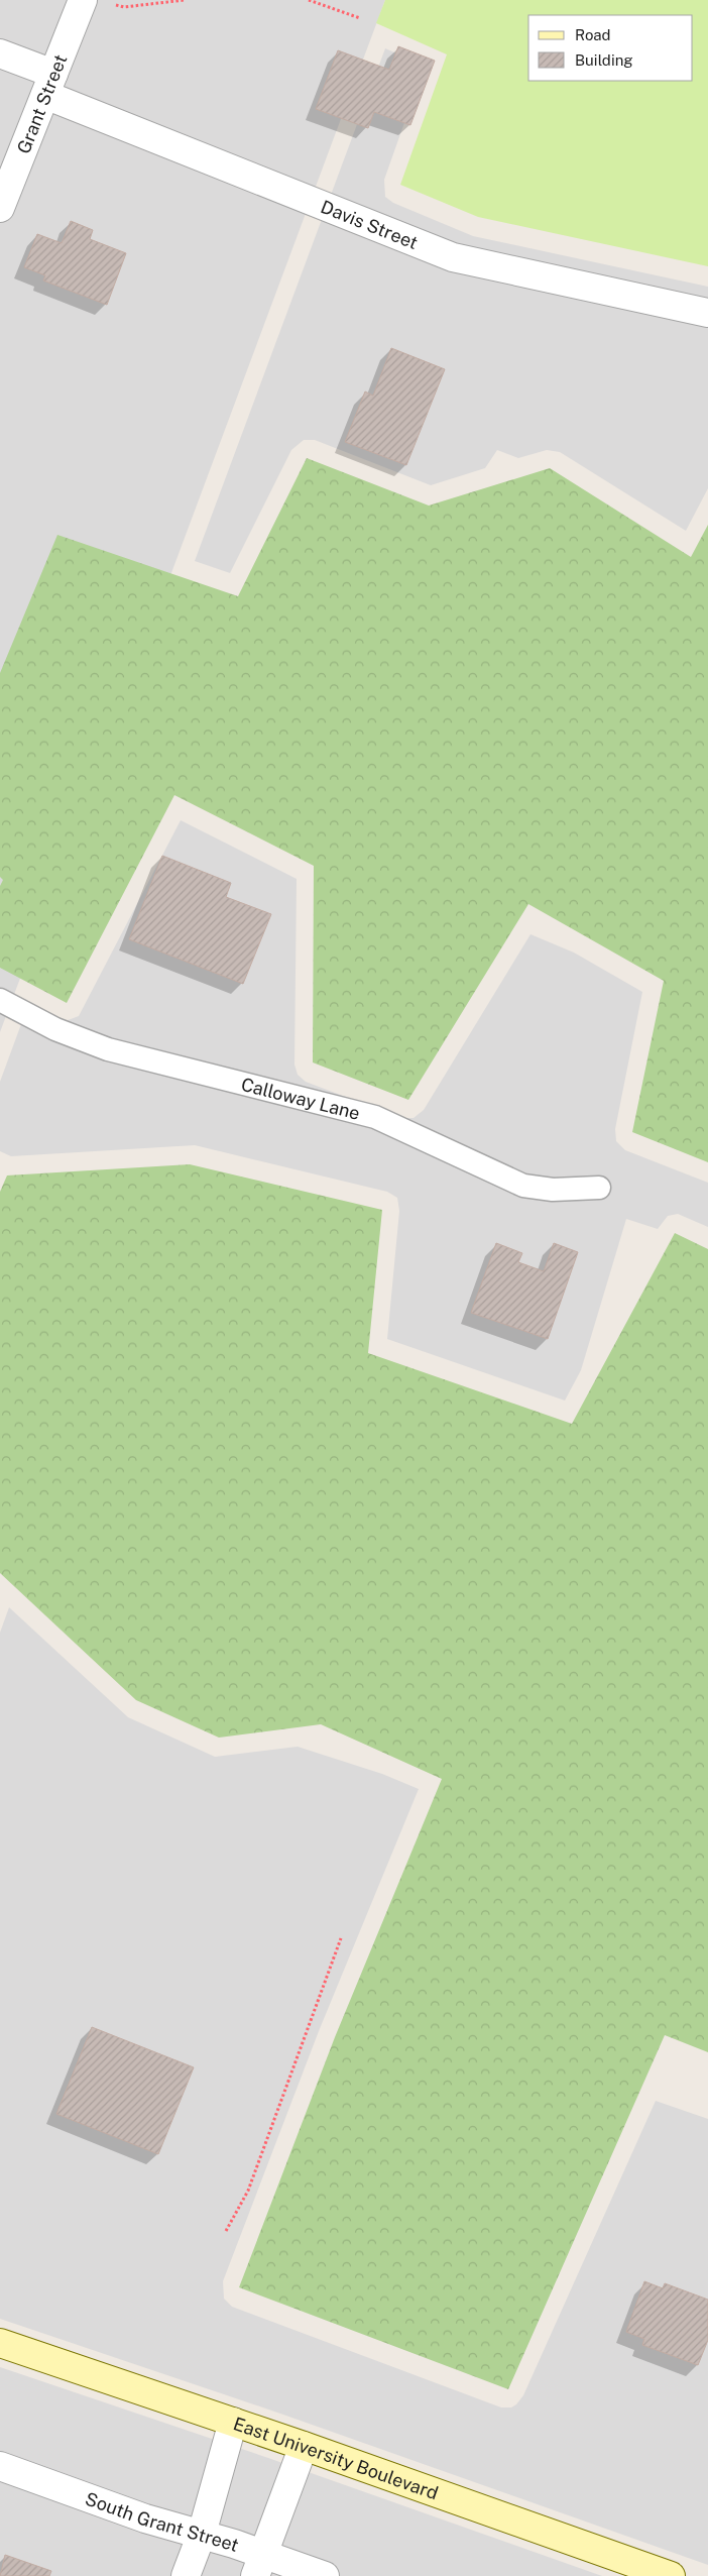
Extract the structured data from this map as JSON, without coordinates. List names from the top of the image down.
{
  "streets": {
    "street": [
      "Grant Street",
      "Davis Street",
      "East University Boulevard",
      "South Grant Street"
    ],
    "lane": ["Calloway Lane"]
  },
  "crossings": [
    ["Grant Street", "Davis Street"]
  ],
  "legend": ["Road", "Building"]
}
